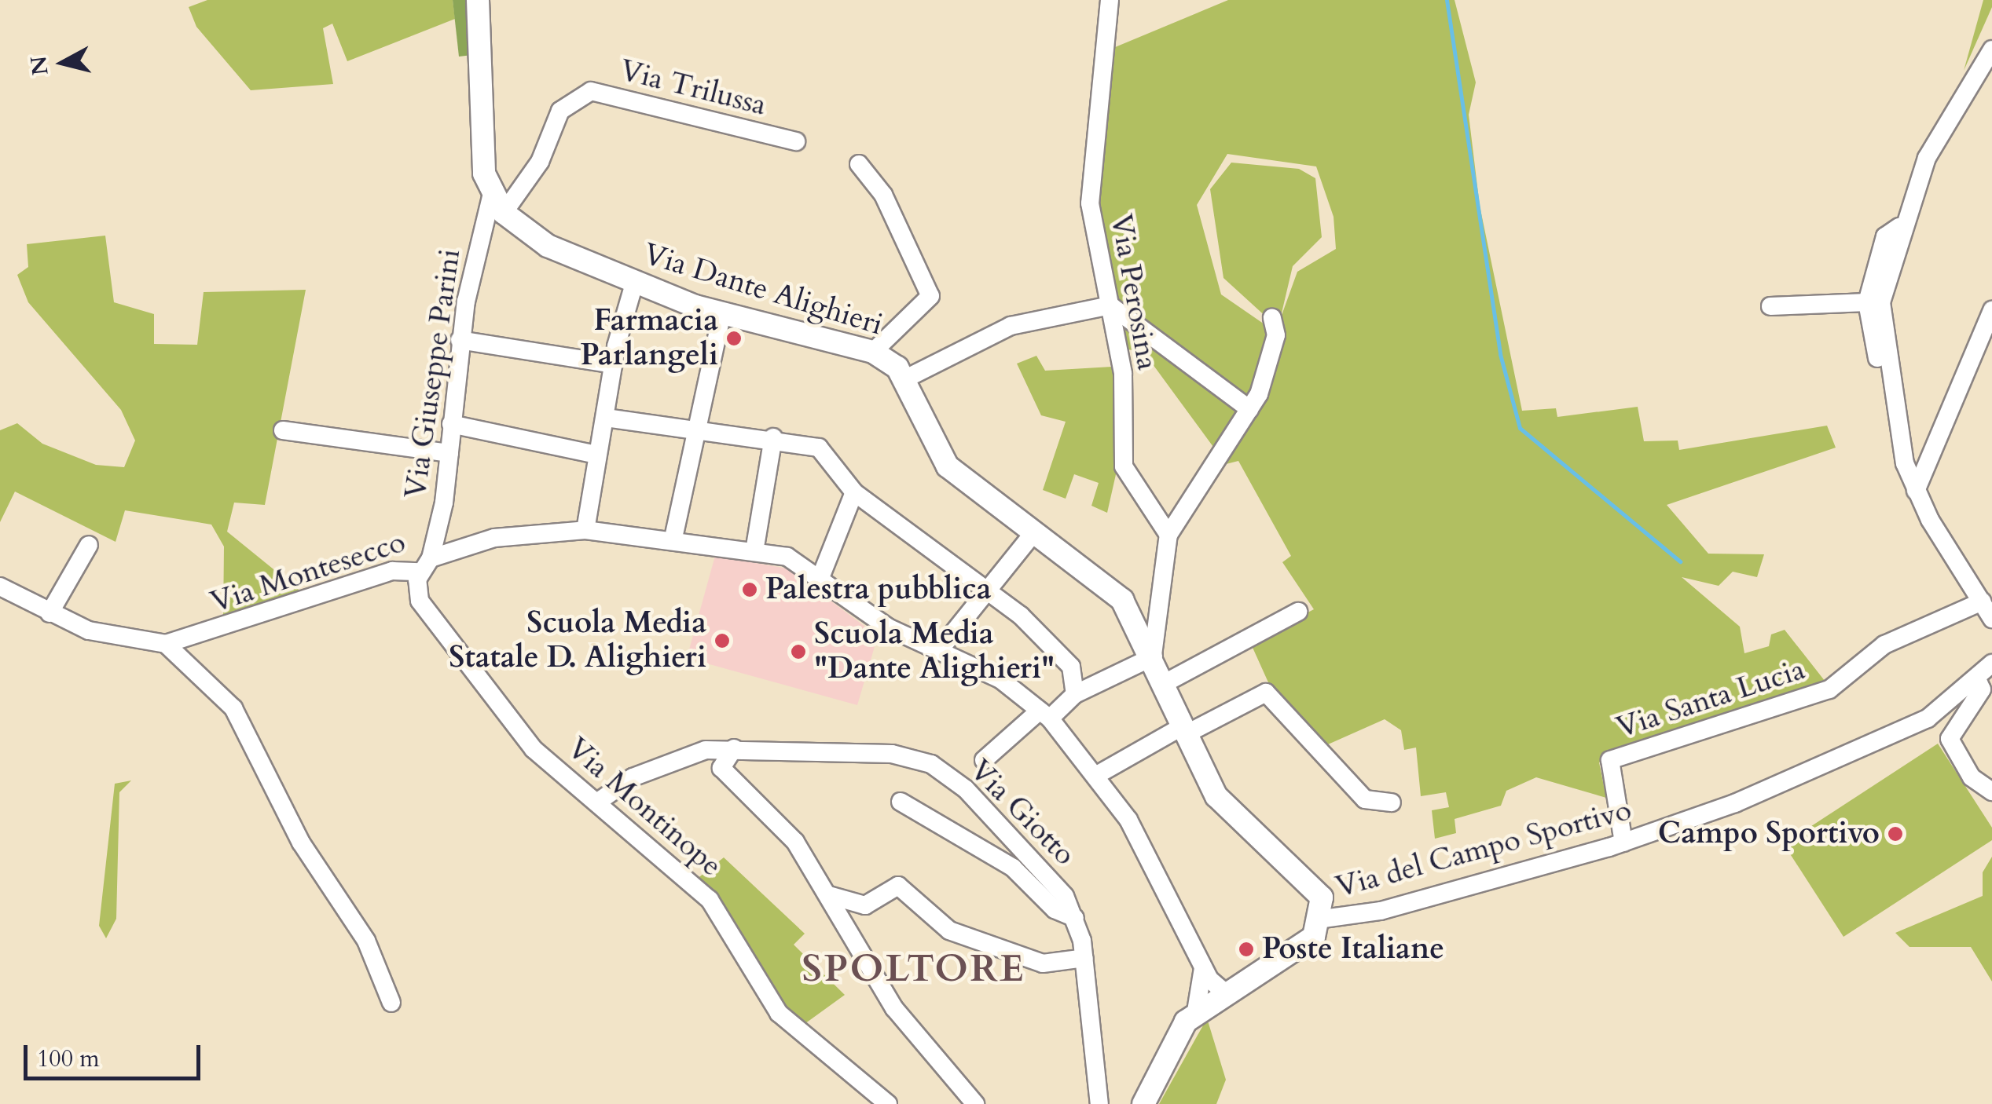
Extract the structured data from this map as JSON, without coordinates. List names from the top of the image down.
{
  "streets": {
    "main road": ["Via Dante Alighieri"],
    "street": [
      "Via Trilussa",
      "Via Perosina",
      "Via Giuseppe Parini",
      "Via Montesecco",
      "Via Santa Lucia",
      "Via Montinope",
      "Via Giotto",
      "Via del Campo Sportivo"
    ]
  },
  "crossings": [
    ["Via Trilussa", "Via Dante Alighieri"],
    ["Via Trilussa", "Via Giuseppe Parini"],
    ["Via Dante Alighieri", "Via Giuseppe Parini"],
    ["Via Dante Alighieri", "Via del Campo Sportivo"],
    ["Via Giuseppe Parini", "Via Montesecco"],
    ["Via Giuseppe Parini", "Via Montinope"],
    ["Via Montesecco", "Via Montinope"],
    ["Via Santa Lucia", "Via del Campo Sportivo"],
    ["Via Montinope", "Via Giotto"]
  ],
  "districts": ["SPOLTORE"],
  "places": [
    "Farmacia Parlangeli",
    "Palestra pubblica",
    "Scuola Media Statale D. Alighieri",
    "Scuola Media \"Dante Alighieri\"",
    "Campo Sportivo",
    "Poste Italiane"
  ],
  "scale_bar": "100 m",
  "north": "left"
}
